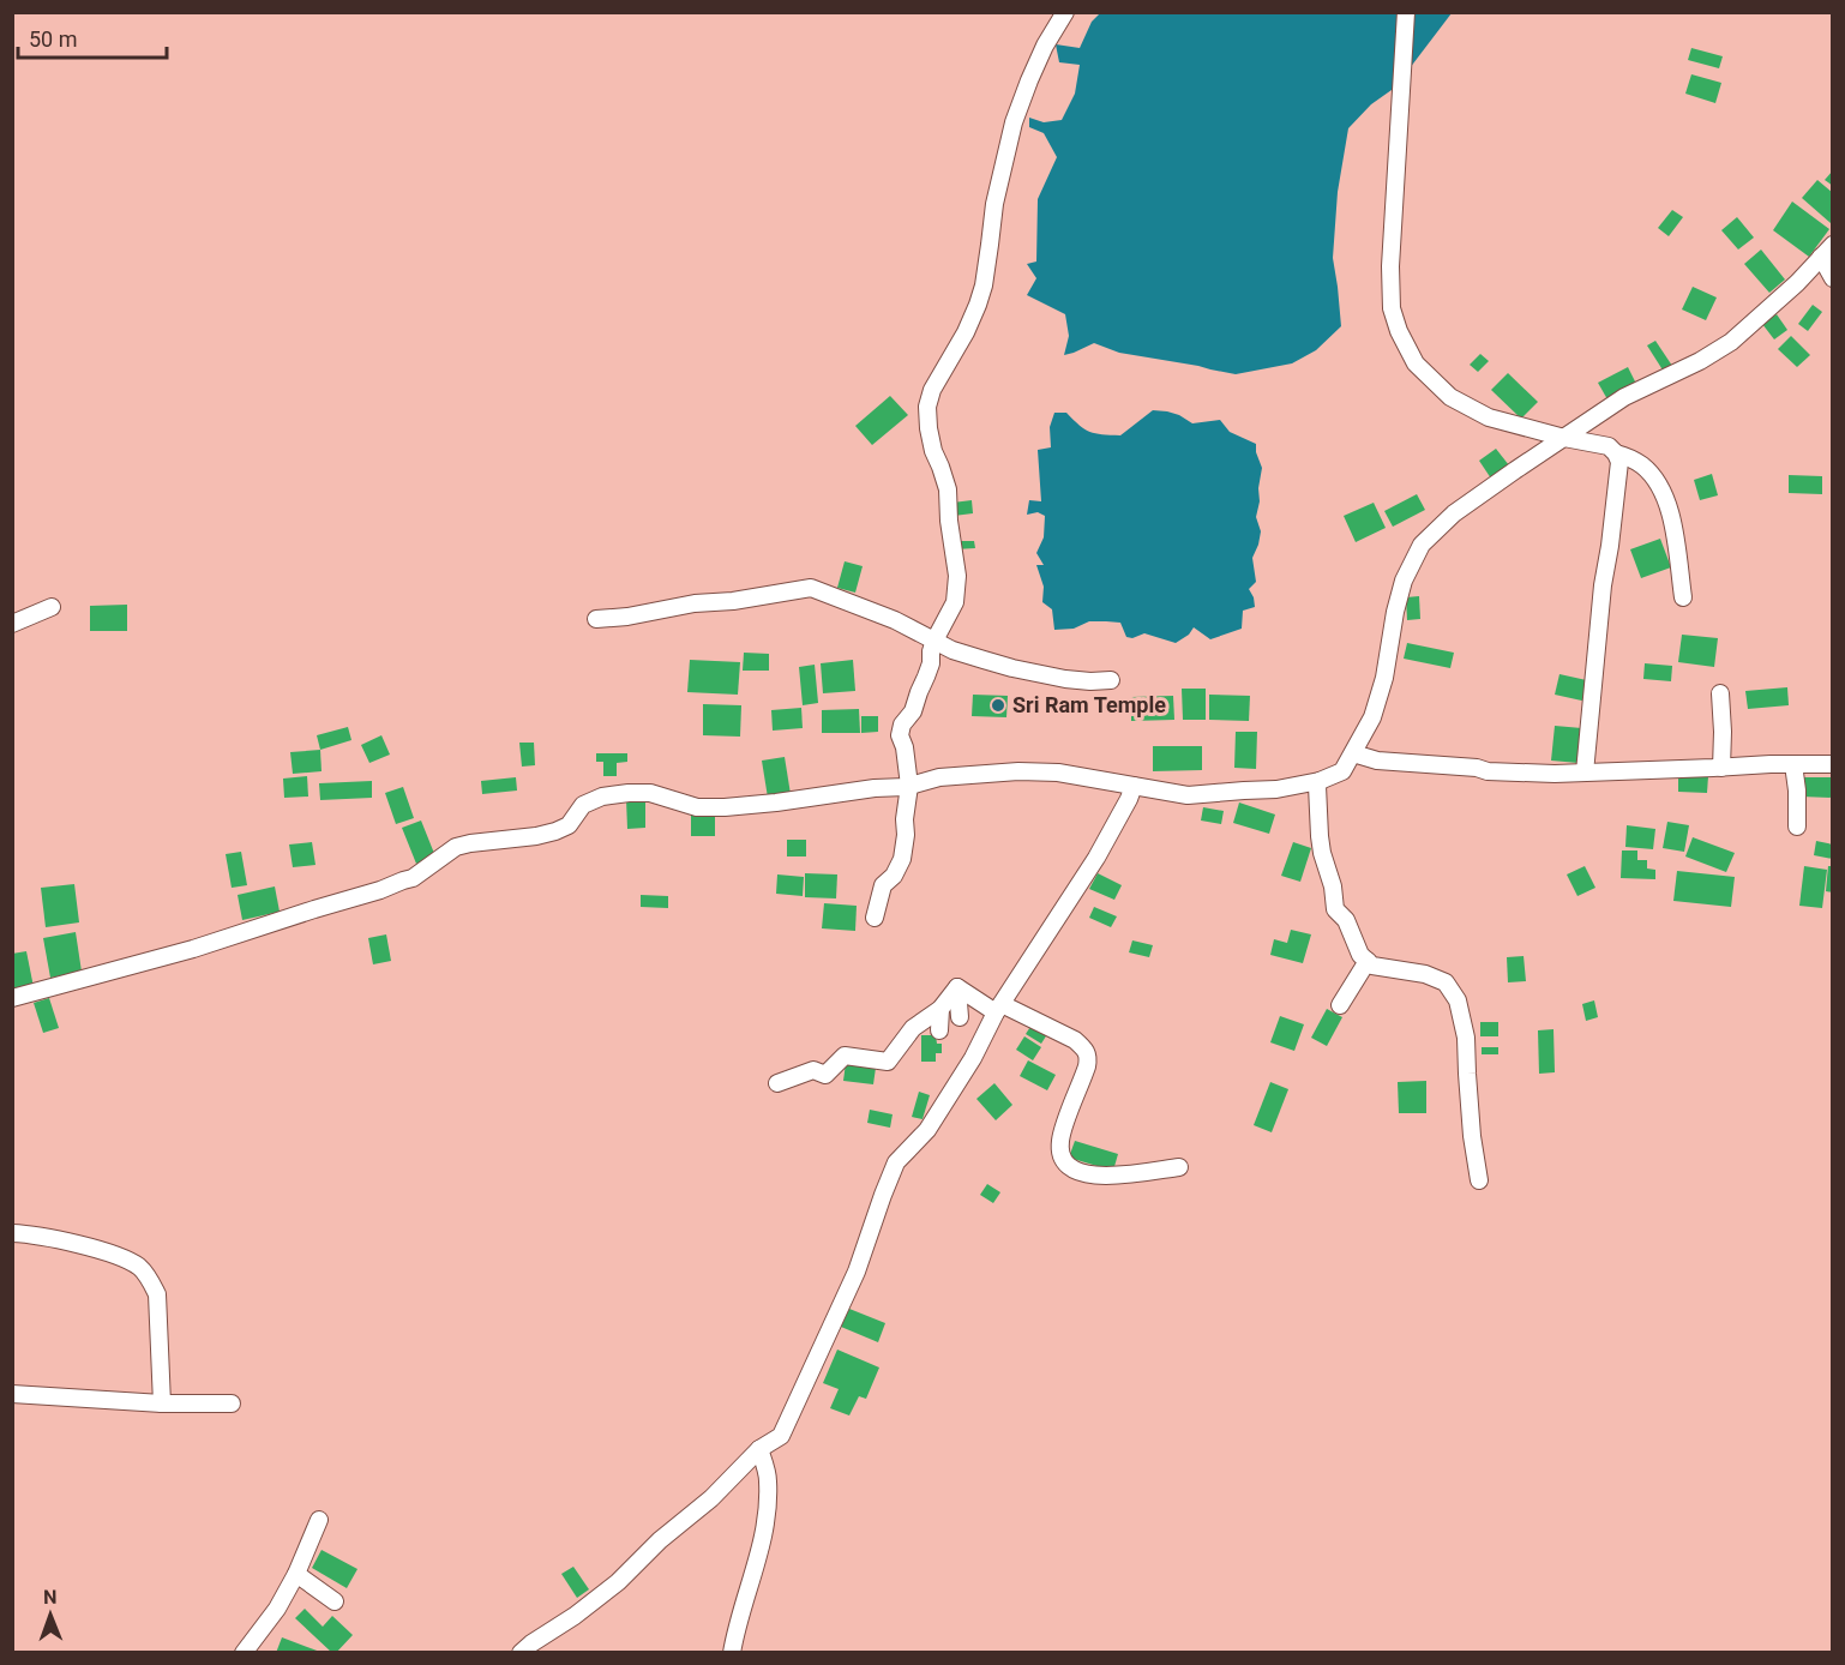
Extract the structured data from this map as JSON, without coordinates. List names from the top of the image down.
{
  "places": ["Sri Ram Temple"],
  "scale_bar": "50 m",
  "north": "top"
}
